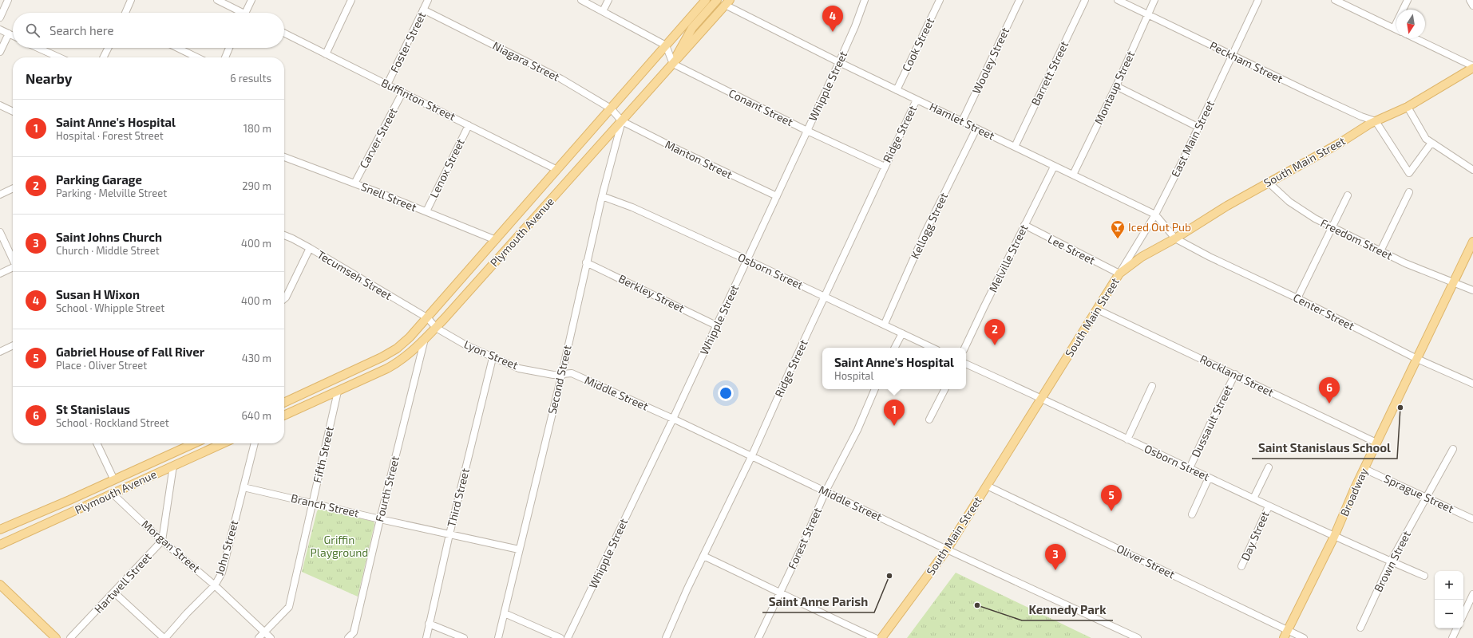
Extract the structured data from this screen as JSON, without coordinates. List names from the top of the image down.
{
  "streets": {
    "main road": ["South Main Street", "Plymouth Avenue", "Broadway"],
    "street": [
      "Foster Street",
      "Cook Street",
      "Wooley Street",
      "Niagara Street",
      "Peckham Street",
      "Barrett Street",
      "Whipple Street",
      "Montaup Street",
      "Buffinton Street",
      "Conant Street",
      "Hamlet Street",
      "Ridge Street",
      "Carver Street",
      "East Main Street",
      "Manton Street",
      "Lenox Street",
      "Snell Street",
      "Kellogg Street",
      "Freedom Street",
      "Lee Street",
      "Melville Street",
      "Osborn Street",
      "Tecumseh Street",
      "Berkley Street",
      "Center Street",
      "Lyon Street",
      "Rockland Street",
      "Second Street",
      "Middle Street",
      "Dussault Street",
      "Fifth Street",
      "Fourth Street",
      "Sprague Street",
      "Third Street",
      "Branch Street",
      "Day Street",
      "Forest Street",
      "Morgan Street",
      "John Street",
      "Oliver Street",
      "Brown Street",
      "Hartwell Street"
    ]
  },
  "crossings": [
    ["Foster Street", "Niagara Street"],
    ["Foster Street", "Buffinton Street"],
    ["Cook Street", "Hamlet Street"],
    ["Wooley Street", "Hamlet Street"],
    ["Niagara Street", "Manton Street"],
    ["Niagara Street", "Plymouth Avenue"],
    ["Niagara Street", "Second Street"],
    ["Peckham Street", "Montaup Street"],
    ["Peckham Street", "East Main Street"],
    ["Peckham Street", "South Main Street"],
    ["Barrett Street", "Hamlet Street"],
    ["Whipple Street", "Conant Street"],
    ["Whipple Street", "Hamlet Street"],
    ["Whipple Street", "Manton Street"],
    ["Whipple Street", "Osborn Street"],
    ["Whipple Street", "Berkley Street"],
    ["Whipple Street", "Middle Street"],
    ["Montaup Street", "Hamlet Street"],
    ["Buffinton Street", "Carver Street"],
    ["Buffinton Street", "Lenox Street"],
    ["Buffinton Street", "Plymouth Avenue"],
    ["Conant Street", "Ridge Street"],
    ["Conant Street", "Plymouth Avenue"],
    ["Hamlet Street", "Ridge Street"],
    ["Hamlet Street", "East Main Street"],
    ["Hamlet Street", "South Main Street"],
    ["Hamlet Street", "Kellogg Street"],
    ["Hamlet Street", "Plymouth Avenue"],
    ["Hamlet Street", "Melville Street"],
    ["Hamlet Street", "Center Street"],
    ["Ridge Street", "Osborn Street"],
    ["Ridge Street", "Middle Street"],
    ["Carver Street", "Snell Street"],
    ["East Main Street", "South Main Street"],
    ["East Main Street", "Lee Street"],
    ["Manton Street", "Plymouth Avenue"],
    ["Manton Street", "Second Street"],
    ["South Main Street", "Freedom Street"],
    ["South Main Street", "Lee Street"],
    ["South Main Street", "Osborn Street"],
    ["South Main Street", "Center Street"],
    ["South Main Street", "Rockland Street"],
    ["South Main Street", "Middle Street"],
    ["South Main Street", "Oliver Street"],
    ["Lenox Street", "Snell Street"],
    ["Snell Street", "Plymouth Avenue"],
    ["Kellogg Street", "Osborn Street"],
    ["Plymouth Avenue", "Tecumseh Street"],
    ["Plymouth Avenue", "Lyon Street"],
    ["Plymouth Avenue", "Second Street"],
    ["Plymouth Avenue", "Fifth Street"],
    ["Plymouth Avenue", "Fourth Street"],
    ["Plymouth Avenue", "Morgan Street"],
    ["Freedom Street", "Broadway"],
    ["Lee Street", "Melville Street"],
    ["Osborn Street", "Second Street"],
    ["Osborn Street", "Dussault Street"],
    ["Osborn Street", "Broadway"],
    ["Osborn Street", "Day Street"],
    ["Osborn Street", "Brown Street"],
    ["Tecumseh Street", "Lyon Street"],
    ["Berkley Street", "Second Street"],
    ["Center Street", "Broadway"],
    ["Lyon Street", "Second Street"],
    ["Lyon Street", "Middle Street"],
    ["Lyon Street", "Third Street"],
    ["Rockland Street", "Dussault Street"],
    ["Rockland Street", "Broadway"],
    ["Second Street", "Middle Street"],
    ["Second Street", "Branch Street"],
    ["Middle Street", "Forest Street"],
    ["Fifth Street", "Branch Street"],
    ["Fifth Street", "Morgan Street"],
    ["Fourth Street", "Branch Street"],
    ["Broadway", "Sprague Street"],
    ["Broadway", "Oliver Street"],
    ["Sprague Street", "Brown Street"],
    ["Third Street", "Branch Street"],
    ["Branch Street", "John Street"],
    ["Morgan Street", "John Street"],
    ["Morgan Street", "Hartwell Street"]
  ],
  "parks": ["Griffin Playground"],
  "places": {
    "bar": ["Iced Out Pub"],
    "other": ["Saint Stanislaus School", "Saint Anne Parish", "Kennedy Park"]
  },
  "north": "bottom",
  "page": {
    "pins": [
      "4",
      "2",
      "6",
      "1",
      "5",
      "3"
    ],
    "search": "Search here",
    "heading": ["Nearby", "6 results"],
    "list": [
      {
        "mark": "1",
        "name": "Saint Anne's Hospital",
        "note": "Hospital · Forest Street",
        "value": "180 m"
      },
      {
        "mark": "2",
        "name": "Parking Garage",
        "note": "Parking · Melville Street",
        "value": "290 m"
      },
      {
        "mark": "3",
        "name": "Saint Johns Church",
        "note": "Church · Middle Street",
        "value": "400 m"
      },
      {
        "mark": "4",
        "name": "Susan H Wixon",
        "note": "School · Whipple Street",
        "value": "400 m"
      },
      {
        "mark": "5",
        "name": "Gabriel House of Fall River",
        "note": "Place · Oliver Street",
        "value": "430 m"
      },
      {
        "mark": "6",
        "name": "St Stanislaus",
        "note": "School · Rockland Street",
        "value": "640 m"
      }
    ],
    "popup": ["Saint Anne's Hospital", "Hospital"],
    "map_buttons": ["+", "−"]
  }
}
